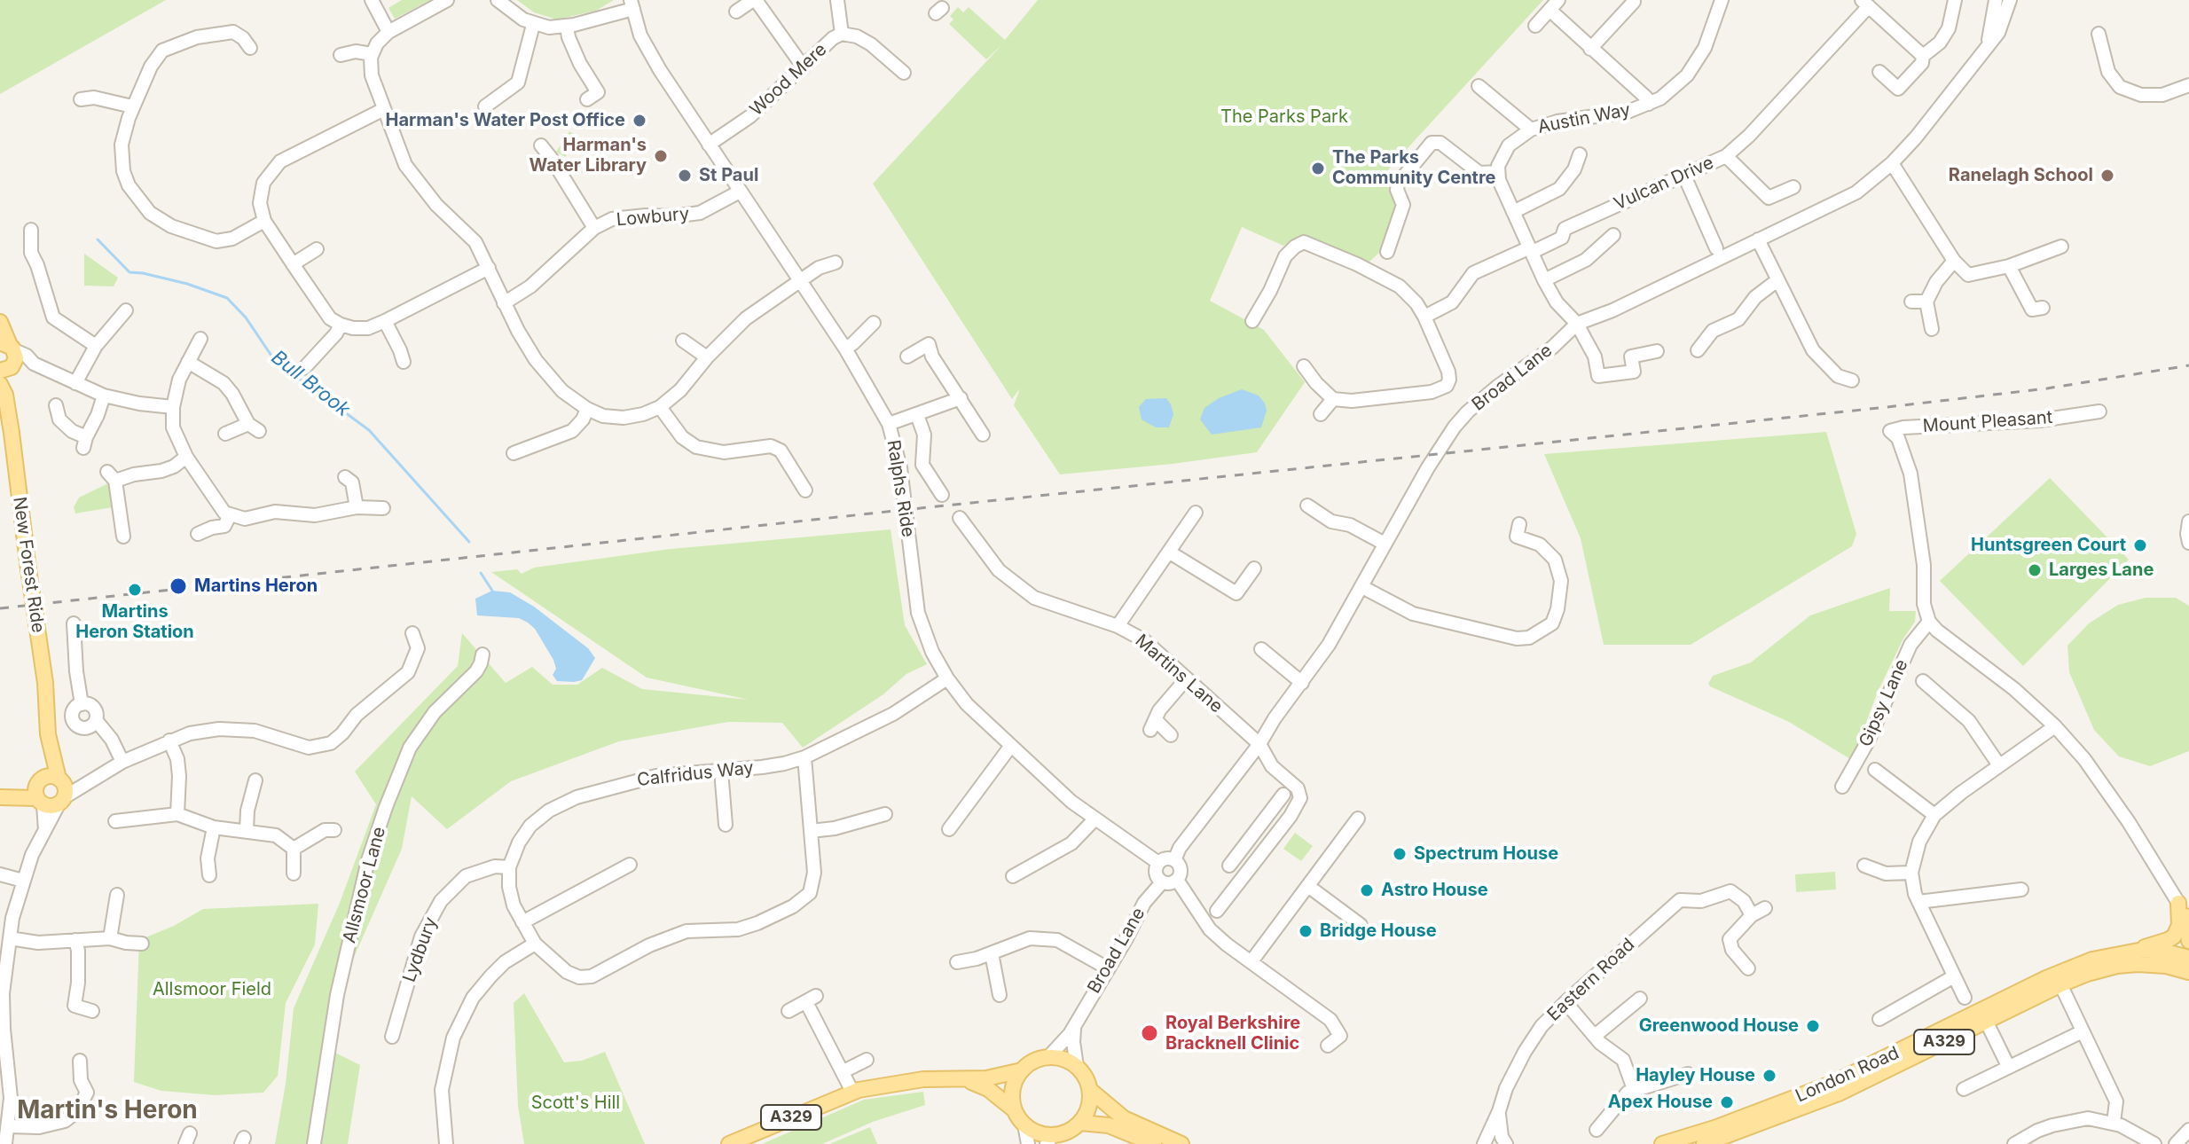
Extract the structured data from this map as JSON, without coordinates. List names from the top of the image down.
{
  "streets": {
    "main road": ["New Forest Ride", "A329", "London Road"],
    "street": [
      "Wood Mere",
      "Austin Way",
      "Vulcan Drive",
      "Lowbury",
      "Broad Lane",
      "Mount Pleasant",
      "Ralphs Ride",
      "Martins Lane",
      "Gipsy Lane",
      "Calfridus Way",
      "Allsmoor Lane",
      "Lydbury",
      "Eastern Road"
    ]
  },
  "crossings": [
    ["Wood Mere", "Ralphs Ride"],
    ["Lowbury", "Ralphs Ride"],
    ["Broad Lane", "Ralphs Ride"],
    ["Broad Lane", "Martins Lane"],
    ["Broad Lane", "A329"],
    ["Mount Pleasant", "Gipsy Lane"],
    ["Ralphs Ride", "Calfridus Way"],
    ["Calfridus Way", "Lydbury"]
  ],
  "districts": ["Martin's Heron"],
  "water": ["Bull Brook"],
  "parks": ["The Parks Park", "Allsmoor Field", "Scott's Hill"],
  "places": [
    "Harman's Water Post Office",
    "Harman's Water Library",
    "The Parks Community Centre",
    "St Paul",
    "Ranelagh School",
    "Huntsgreen Court",
    "Larges Lane",
    "Martins Heron",
    "Martins Heron Station",
    "Spectrum House",
    "Astro House",
    "Bridge House",
    "Greenwood House",
    "Royal Berkshire Bracknell Clinic",
    "Hayley House",
    "Apex House"
  ]
}
